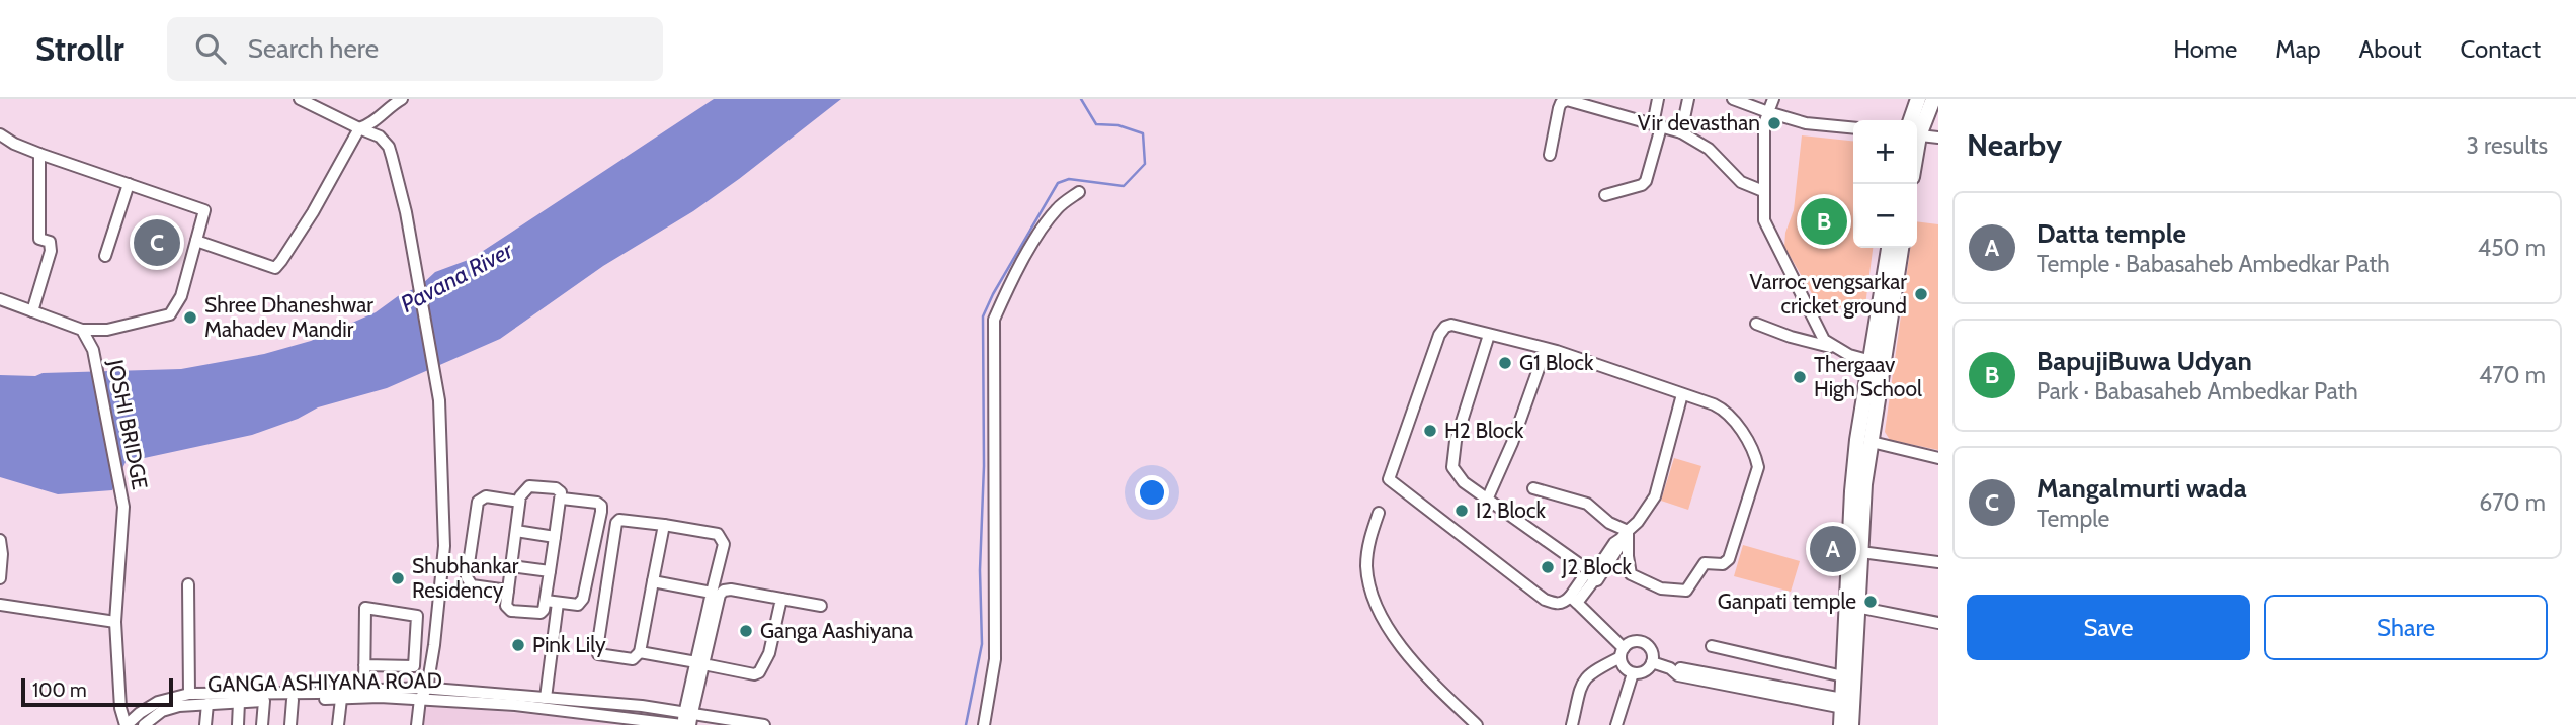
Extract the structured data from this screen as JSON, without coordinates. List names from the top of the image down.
{
  "streets": {
    "street": ["JOSHI BRIDGE", "GANGA ASHIYANA ROAD"]
  },
  "water": ["Pavana River"],
  "places": [
    "Vir devasthan",
    "Varroc vengsarkar cricket ground",
    "Shree Dhaneshwar Mahadev Mandir",
    "G1 Block",
    "Thergaav High School",
    "H2 Block",
    "I2 Block",
    "J2 Block",
    "Shubhankar Residency",
    "Ganpati temple",
    "Ganga Aashiyana",
    "Pink Lily"
  ],
  "scale_bar": "100 m",
  "page": {
    "header": "Strollr",
    "search": "Search here",
    "nav": [
      "Home",
      "Map",
      "About",
      "Contact"
    ],
    "heading": ["Nearby", "3 results"],
    "map_buttons": ["+", "−"],
    "list": [
      {
        "mark": "A",
        "name": "Datta temple",
        "note": "Temple · Babasaheb Ambedkar Path",
        "value": "450 m"
      },
      {
        "mark": "B",
        "name": "BapujiBuwa Udyan",
        "note": "Park · Babasaheb Ambedkar Path",
        "value": "470 m"
      },
      {
        "mark": "C",
        "name": "Mangalmurti wada",
        "note": "Temple",
        "value": "670 m"
      }
    ],
    "pins": ["B", "C", "A"],
    "buttons": ["Save", "Share"],
    "scale": "100 m"
  }
}
